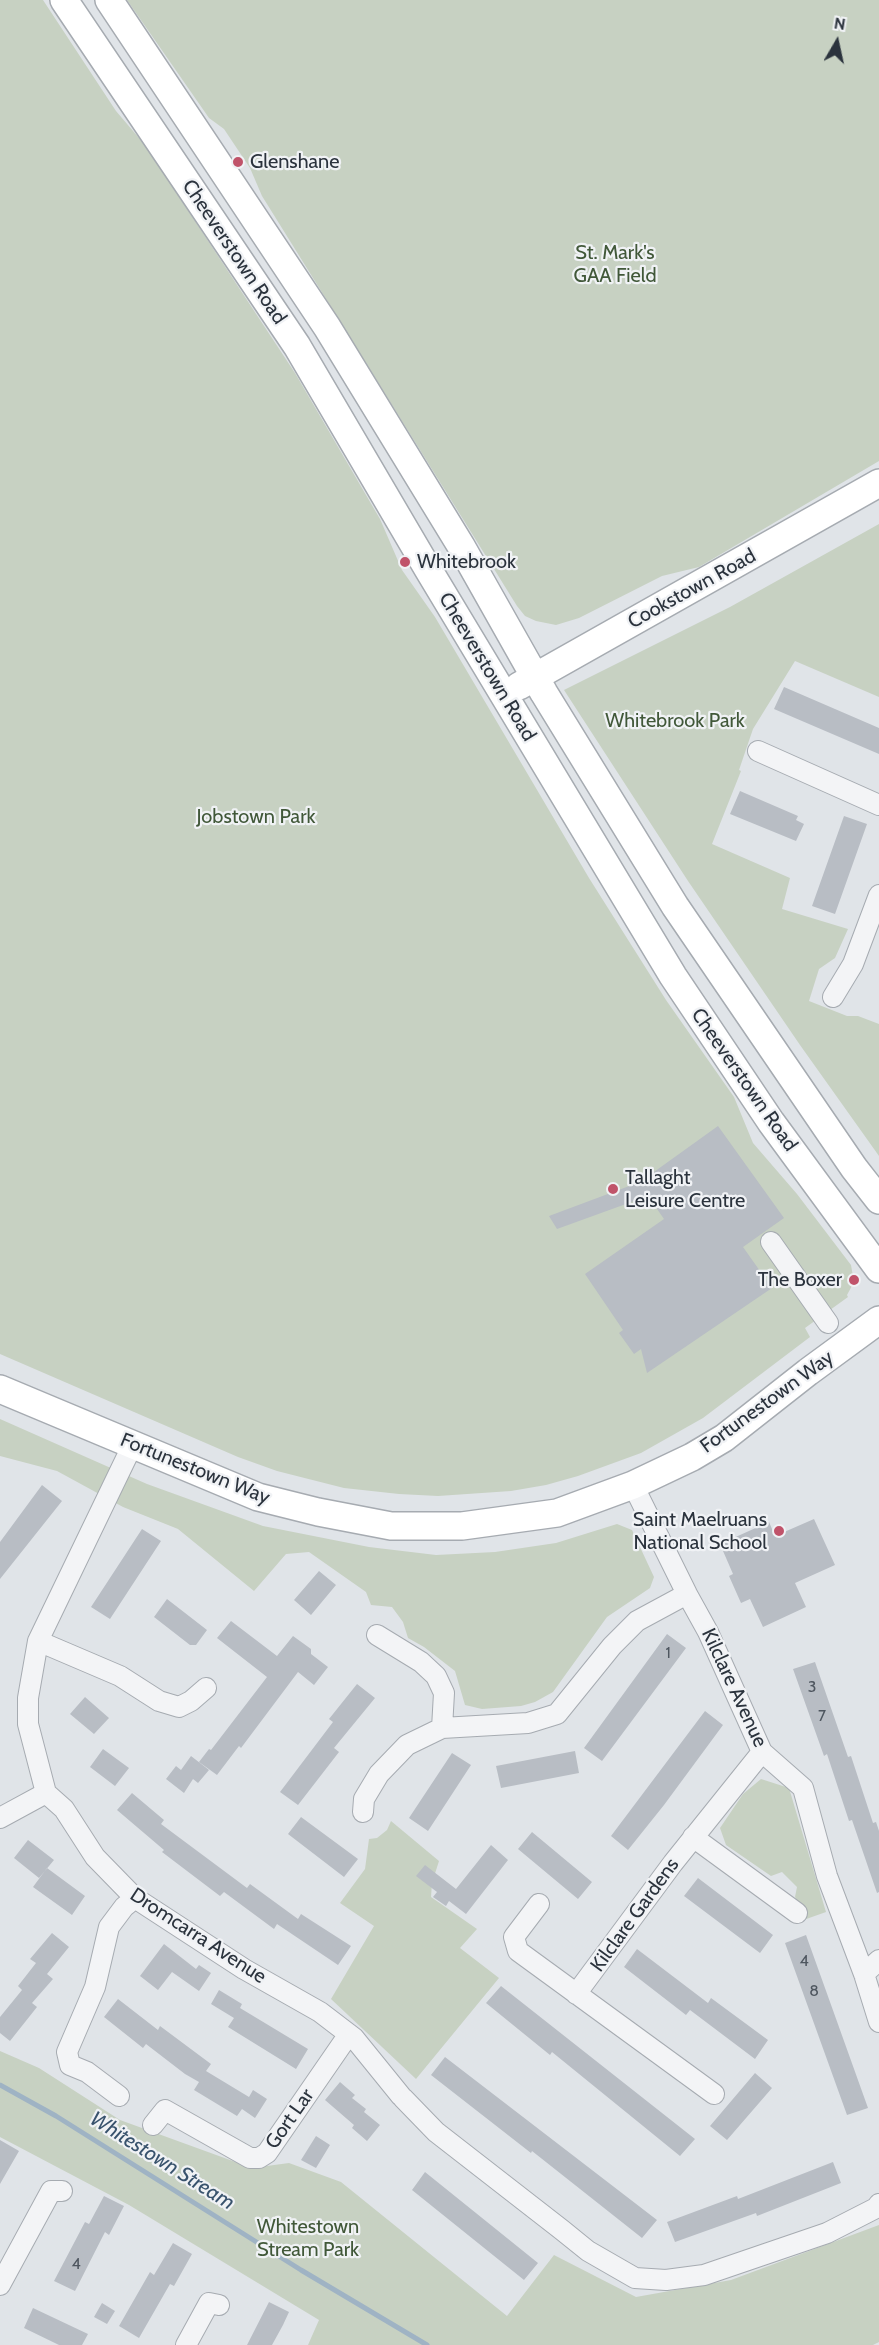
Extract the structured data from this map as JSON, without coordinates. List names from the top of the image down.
{
  "streets": {
    "main road": ["Cheeverstown Road", "Cookstown Road", "Fortunestown Way"],
    "street": [
      "Kilclare Avenue",
      "Kilclare Gardens",
      "Dromcarra Avenue",
      "Gort Lar"
    ]
  },
  "crossings": [
    ["Cheeverstown Road", "Cookstown Road"],
    ["Fortunestown Way", "Kilclare Avenue"],
    ["Kilclare Avenue", "Kilclare Gardens"],
    ["Dromcarra Avenue", "Gort Lar"]
  ],
  "water": ["Whitestown Stream"],
  "parks": [
    "St. Mark's GAA Field",
    "Whitebrook Park",
    "Jobstown Park",
    "Whitestown Stream Park"
  ],
  "places": [
    "Glenshane",
    "Whitebrook",
    "Tallaght Leisure Centre",
    "The Boxer",
    "Saint Maelruans National School"
  ],
  "house_numbers": [
    "1",
    "3",
    "7",
    "4",
    "8",
    "4"
  ],
  "north": "top"
}
